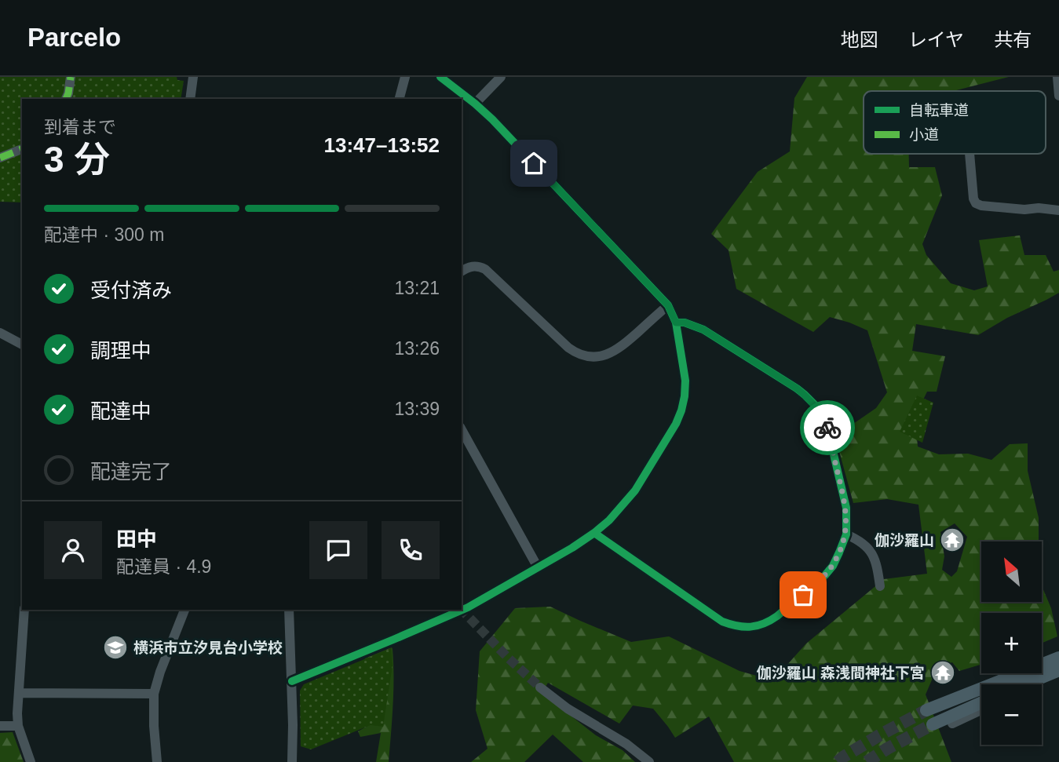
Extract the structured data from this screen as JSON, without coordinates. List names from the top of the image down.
{
  "places": {
    "temple": ["伽沙羅山", "伽沙羅山 森浅間神社下宮"],
    "school or university": ["横浜市立汐見台小学校"]
  },
  "legend": ["自転車道", "小道"],
  "north": "top left",
  "page": {
    "header": "Parcelo",
    "nav": ["地図", "レイヤ", "共有"],
    "heading": ["3 分", "到着まで", "13:47–13:52"],
    "panel": ["田中", "配達員 · 4.9"],
    "bar": "配達中 · 300 m",
    "list": [
      ["受付済み", "13:21"],
      ["調理中", "13:26"],
      ["配達中", "13:39"],
      "配達完了"
    ],
    "map_buttons": ["+", "−"]
  }
}
